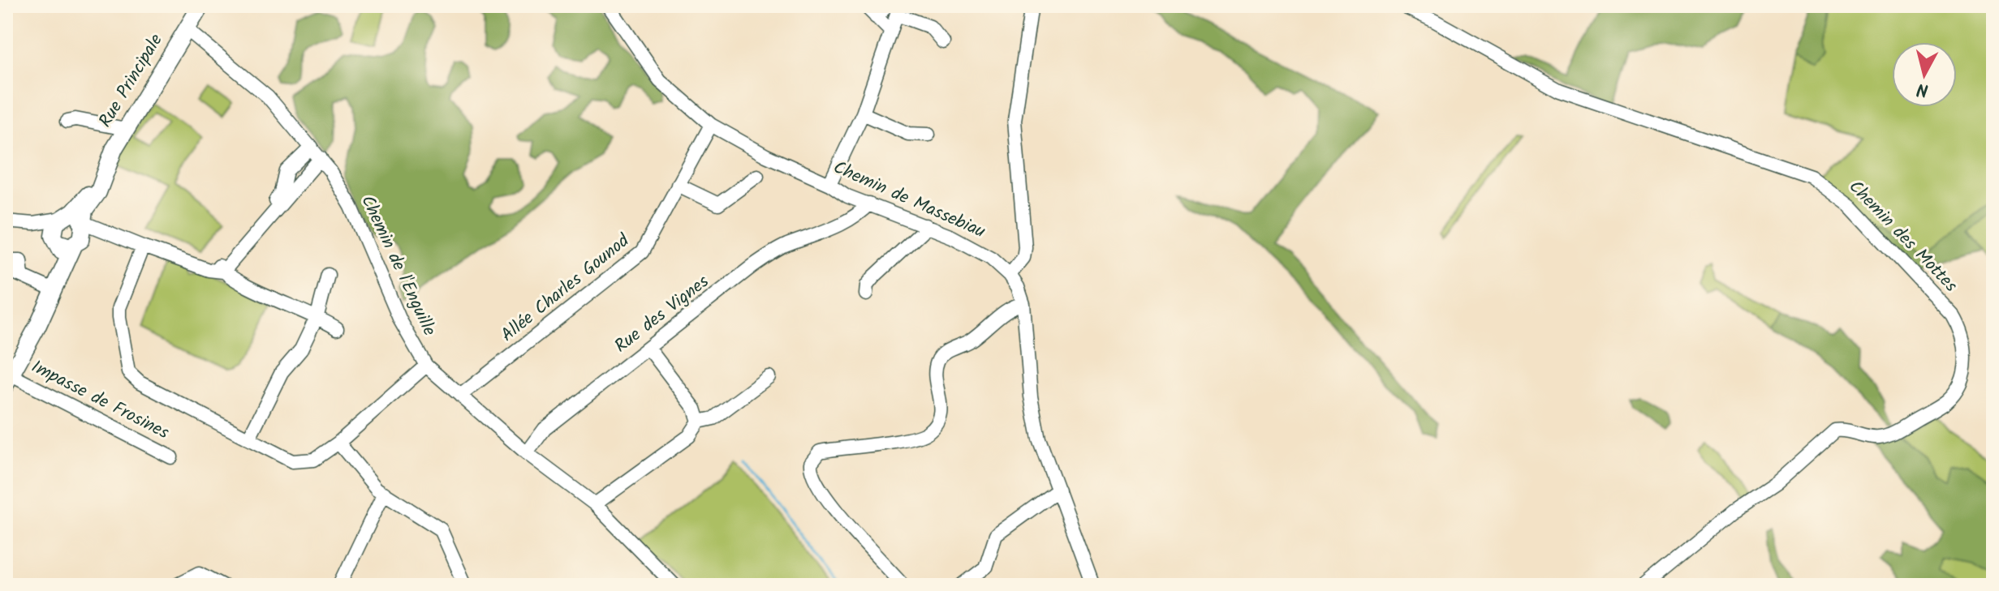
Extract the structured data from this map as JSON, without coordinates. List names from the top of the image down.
{
  "streets": {
    "main road": ["Rue Principale"],
    "street": [
      "Chemin de Massebiau",
      "Chemin des Mottes",
      "Chemin de l'Enguille",
      "Allée Charles Gounod",
      "Rue des Vignes",
      "Impasse de Frosines"
    ]
  },
  "crossings": [
    ["Rue Principale", "Chemin de l'Enguille"],
    ["Chemin de Massebiau", "Allée Charles Gounod"],
    ["Chemin de Massebiau", "Rue des Vignes"],
    ["Chemin de l'Enguille", "Allée Charles Gounod"],
    ["Chemin de l'Enguille", "Rue des Vignes"]
  ],
  "north": "bottom"
}
